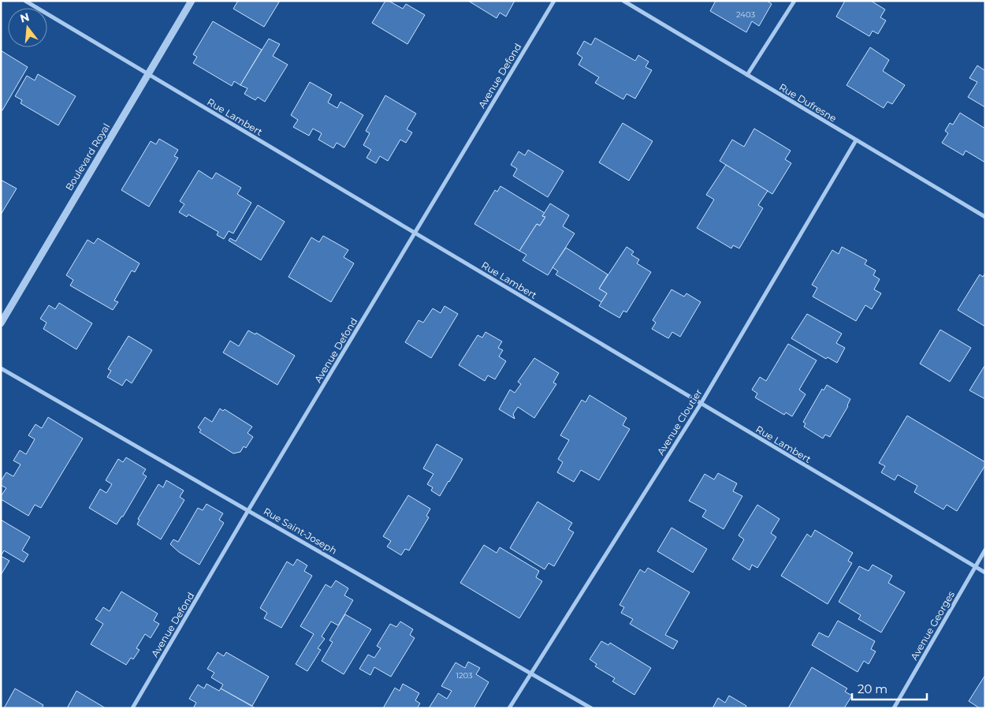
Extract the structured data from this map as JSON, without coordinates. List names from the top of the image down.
{
  "streets": {
    "street": [
      "Avenue Defond",
      "Rue Dufresne",
      "Rue Lambert",
      "Boulevard Royal",
      "Avenue Cloutier",
      "Rue Saint-Joseph",
      "Avenue Georges"
    ]
  },
  "crossings": [
    ["Avenue Defond", "Rue Lambert"],
    ["Avenue Defond", "Rue Saint-Joseph"],
    ["Rue Dufresne", "Avenue Cloutier"],
    ["Rue Lambert", "Boulevard Royal"],
    ["Rue Lambert", "Avenue Cloutier"],
    ["Rue Lambert", "Avenue Georges"],
    ["Avenue Cloutier", "Rue Saint-Joseph"]
  ],
  "house_numbers": ["2403", "1203"],
  "scale_bar": "20 m",
  "north": "top"
}
